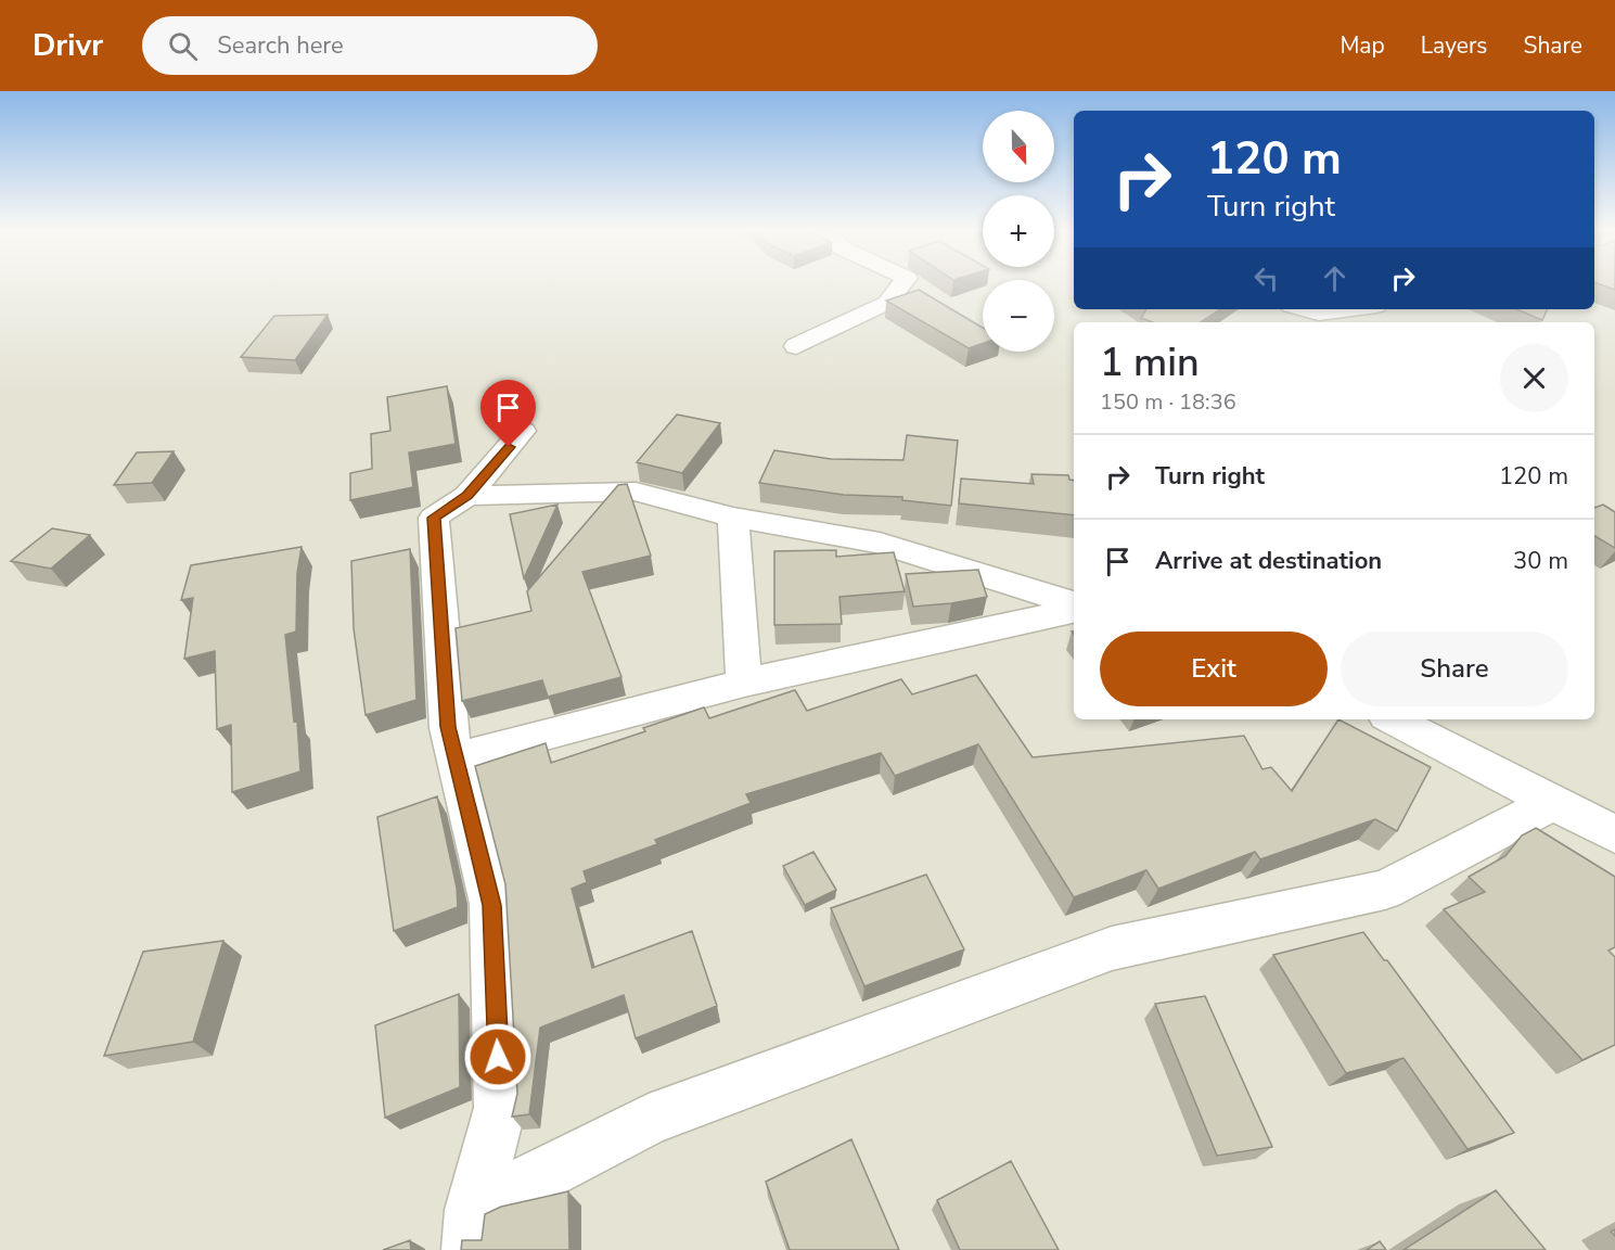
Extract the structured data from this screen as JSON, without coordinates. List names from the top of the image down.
{
  "north": "bottom",
  "page": {
    "header": "Drivr",
    "search": "Search here",
    "nav": ["Map", "Layers", "Share"],
    "map_buttons": ["+", "−"],
    "turn": ["120 m", "Turn right"],
    "heading": ["1 min", "150 m · 18:36"],
    "list": [
      {
        "name": "Turn right",
        "value": "120 m"
      },
      {
        "name": "Arrive at destination",
        "value": "30 m"
      }
    ],
    "buttons": ["Exit", "Share"]
  }
}
